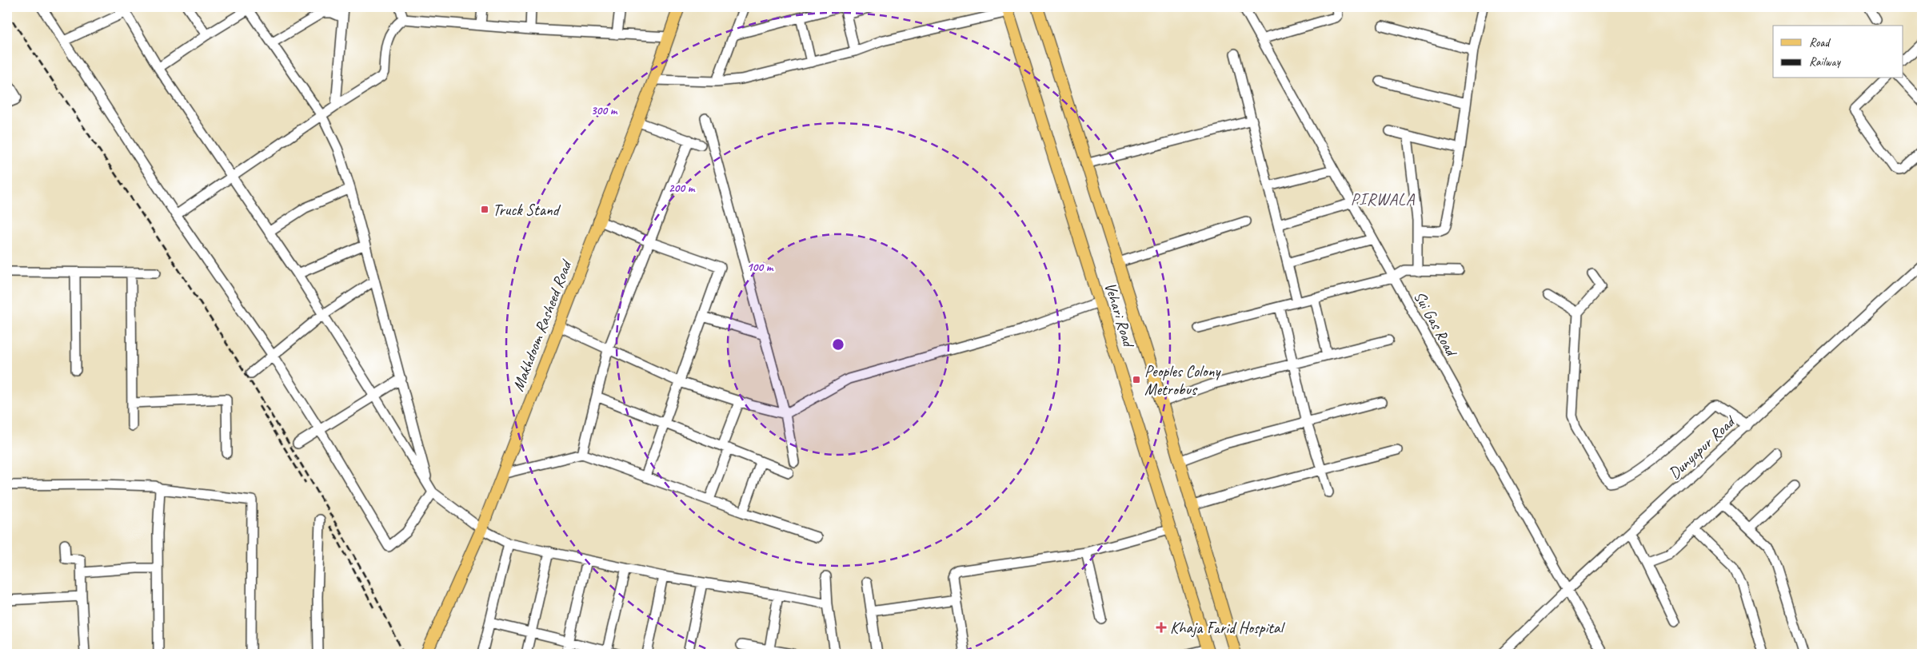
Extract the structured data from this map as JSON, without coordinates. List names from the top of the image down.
{
  "streets": {
    "main road": ["Vehari Road", "Makhdoom Rasheed Road"],
    "street": ["Sui Gas Road", "Dunyapur Road"]
  },
  "crossings": [
    ["Sui Gas Road", "Dunyapur Road"]
  ],
  "districts": ["PIRWALA"],
  "places": {
    "transit": ["Truck Stand", "Peoples Colony Metrobus"],
    "health": ["Khaja Farid Hospital"]
  },
  "legend": ["Road", "Railway"],
  "rings": ["300 m", "200 m", "100 m"]
}
